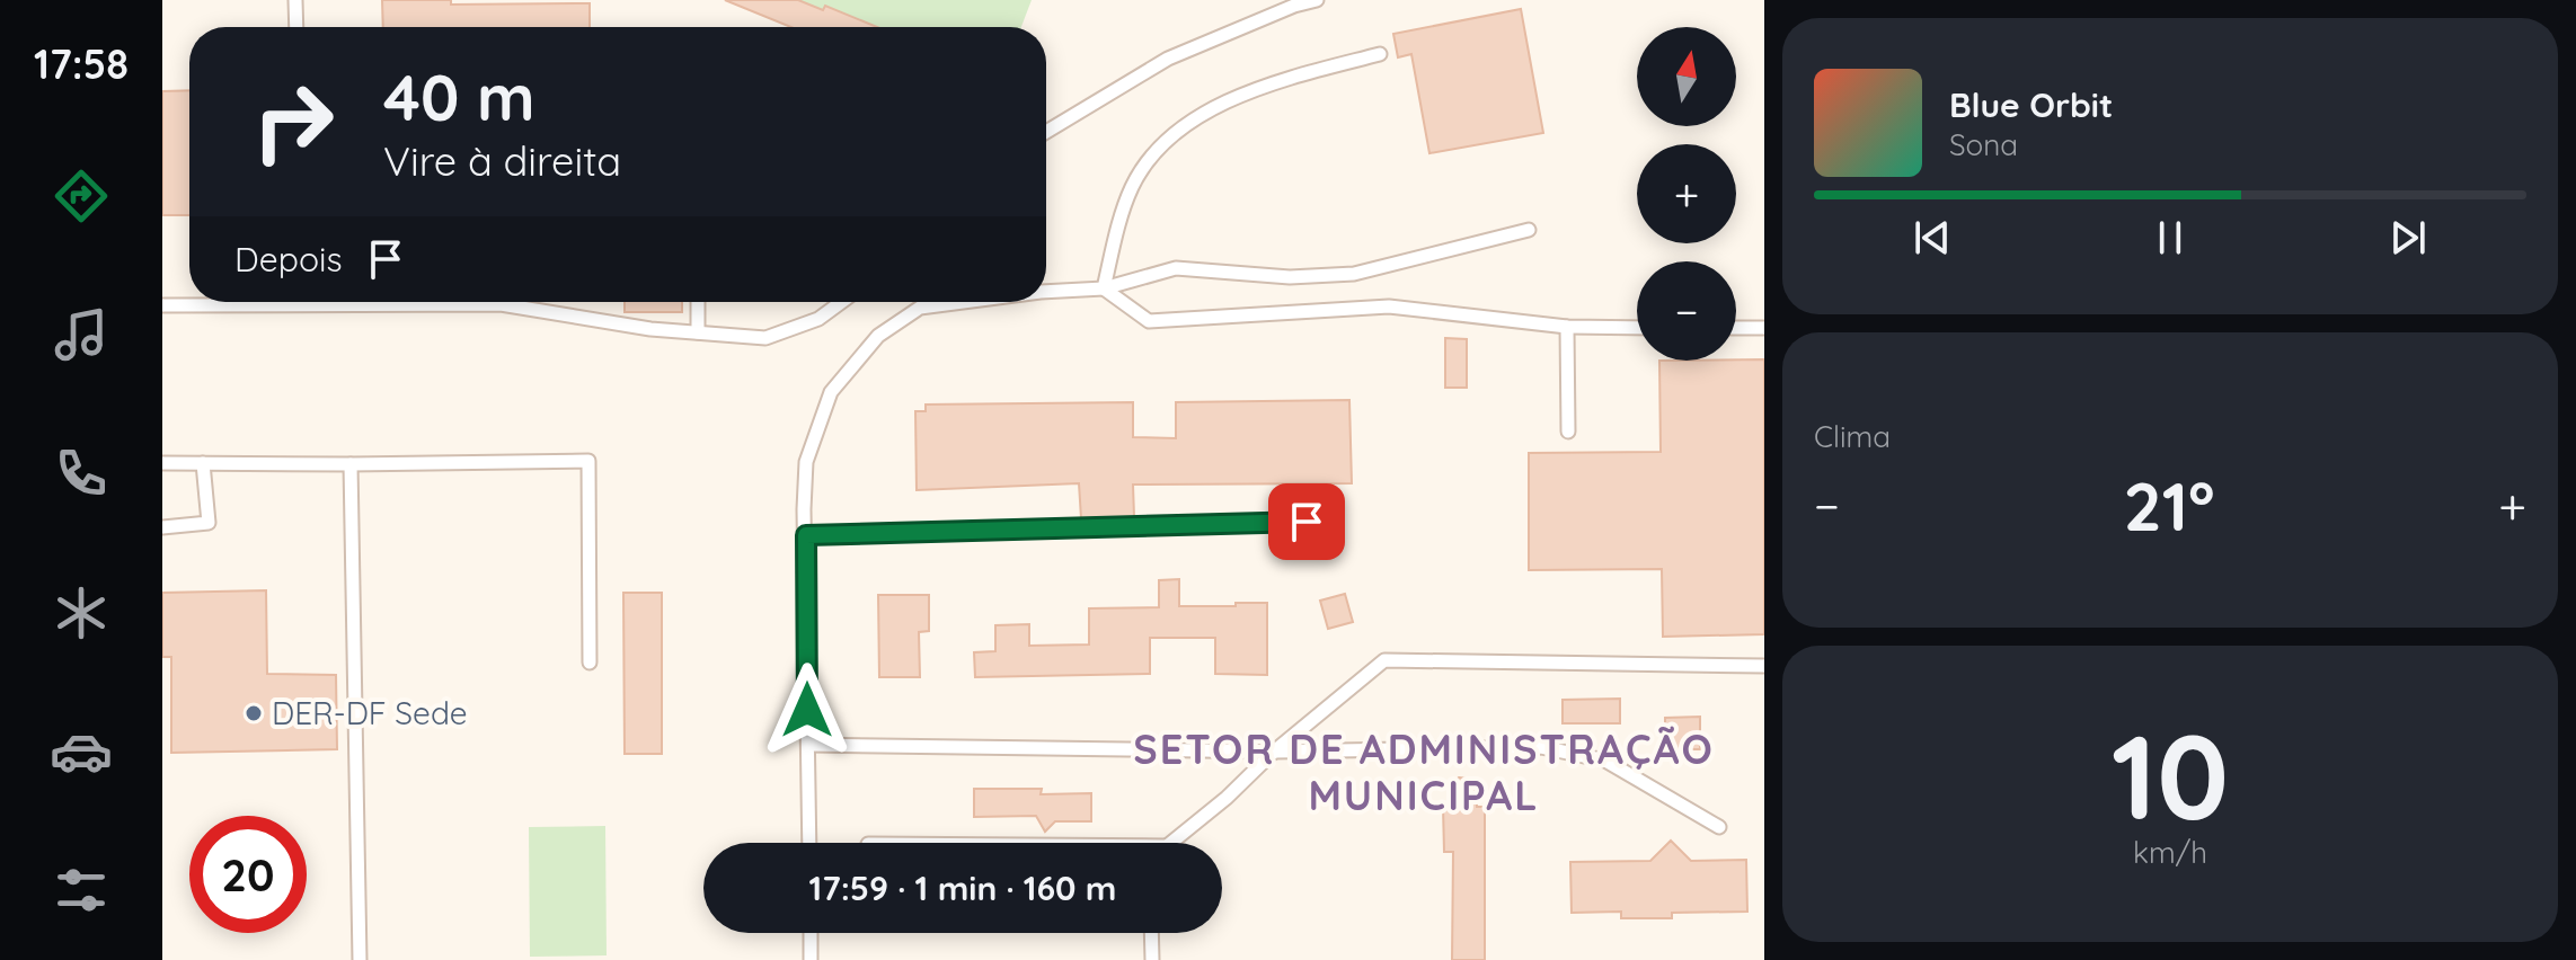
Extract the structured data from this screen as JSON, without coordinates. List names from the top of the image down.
{
  "districts": ["SETOR DE ADMINISTRAÇÃO MUNICIPAL"],
  "places": ["DER-DF Sede"],
  "north": "top",
  "page": {
    "tabs": "17:58",
    "map_buttons": ["+", "−"],
    "turn": ["40 m", "Vire à direita"],
    "song": ["Blue Orbit", "Sona"],
    "then": "Depois",
    "tile": [
      "Clima",
      ["10", "km/h"]
    ],
    "heat": ["−", "21°", "+"],
    "limit": "20",
    "trip": "17:59 · 1 min · 160 m"
  }
}
